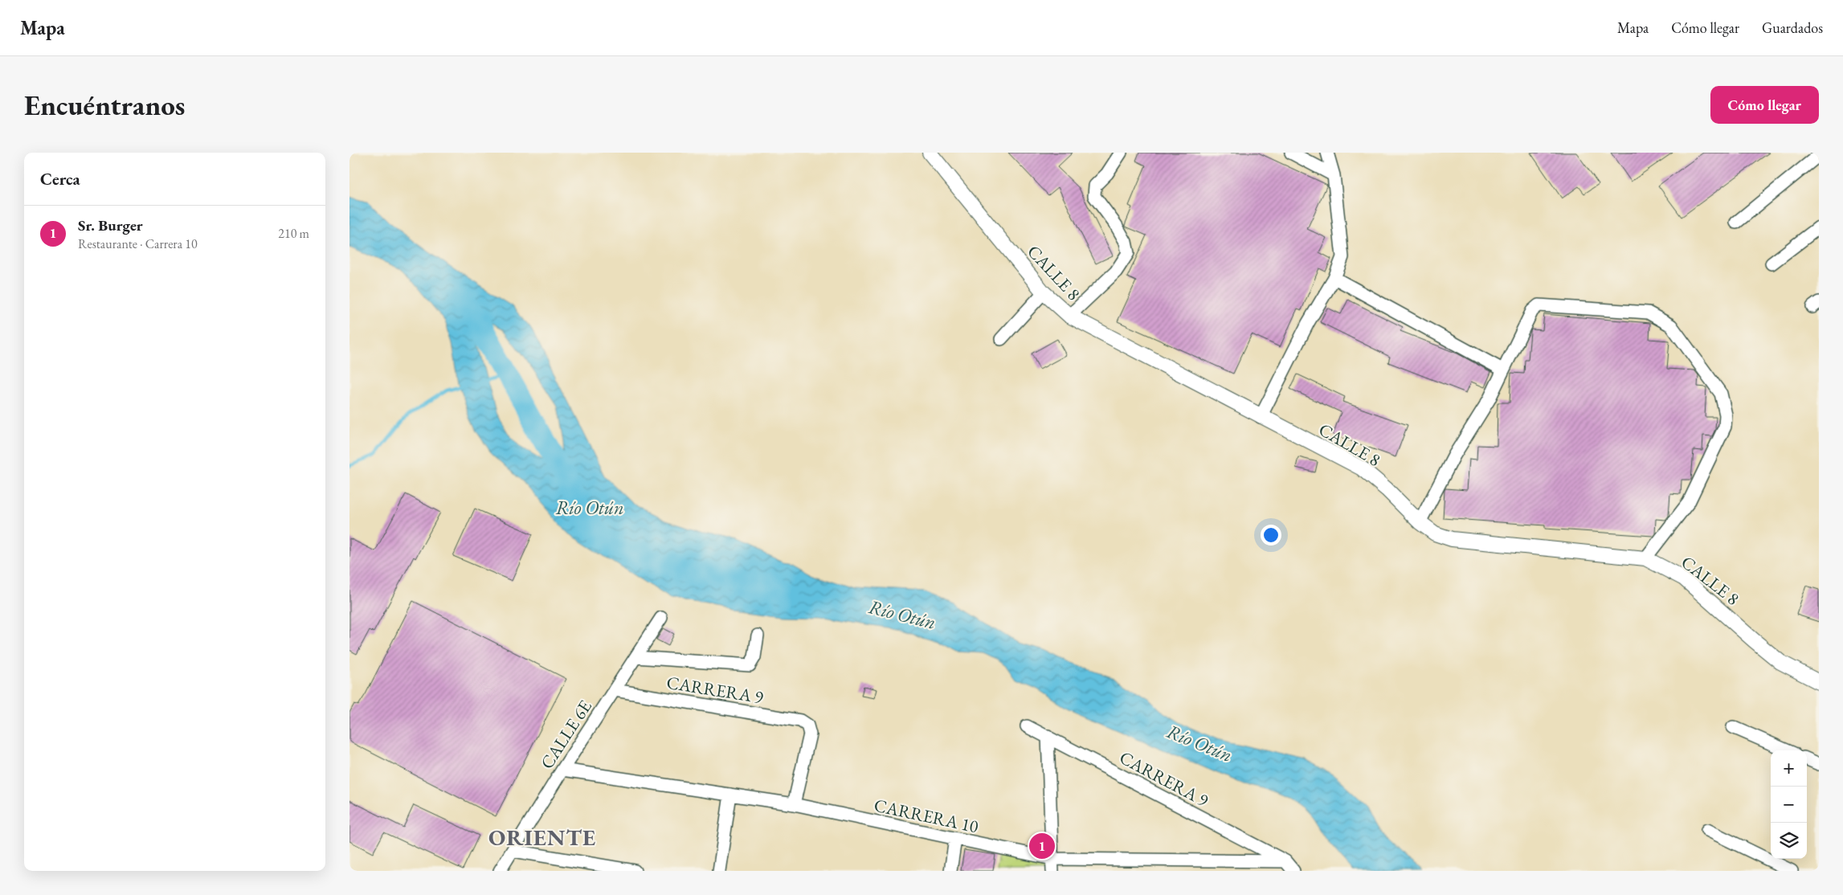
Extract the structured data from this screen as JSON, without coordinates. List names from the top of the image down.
{
  "streets": {
    "street": [
      "CALLE 8",
      "CARRERA 9",
      "CALLE 6E",
      "CARRERA 10"
    ]
  },
  "crossings": [
    ["CARRERA 9", "CALLE 6E"],
    ["CARRERA 9", "CARRERA 10"],
    ["CALLE 6E", "CARRERA 10"]
  ],
  "districts": ["ORIENTE"],
  "water": ["Río Otún"],
  "page": {
    "header": "Mapa",
    "nav": ["Mapa", "Cómo llegar", "Guardados"],
    "buttons": "Cómo llegar",
    "title": "Encuéntranos",
    "heading": "Cerca",
    "list": [
      {
        "mark": "1",
        "name": "Sr. Burger",
        "note": "Restaurante · Carrera 10",
        "value": "210 m"
      }
    ],
    "map_buttons": ["+", "−"],
    "pins": "1"
  }
}
